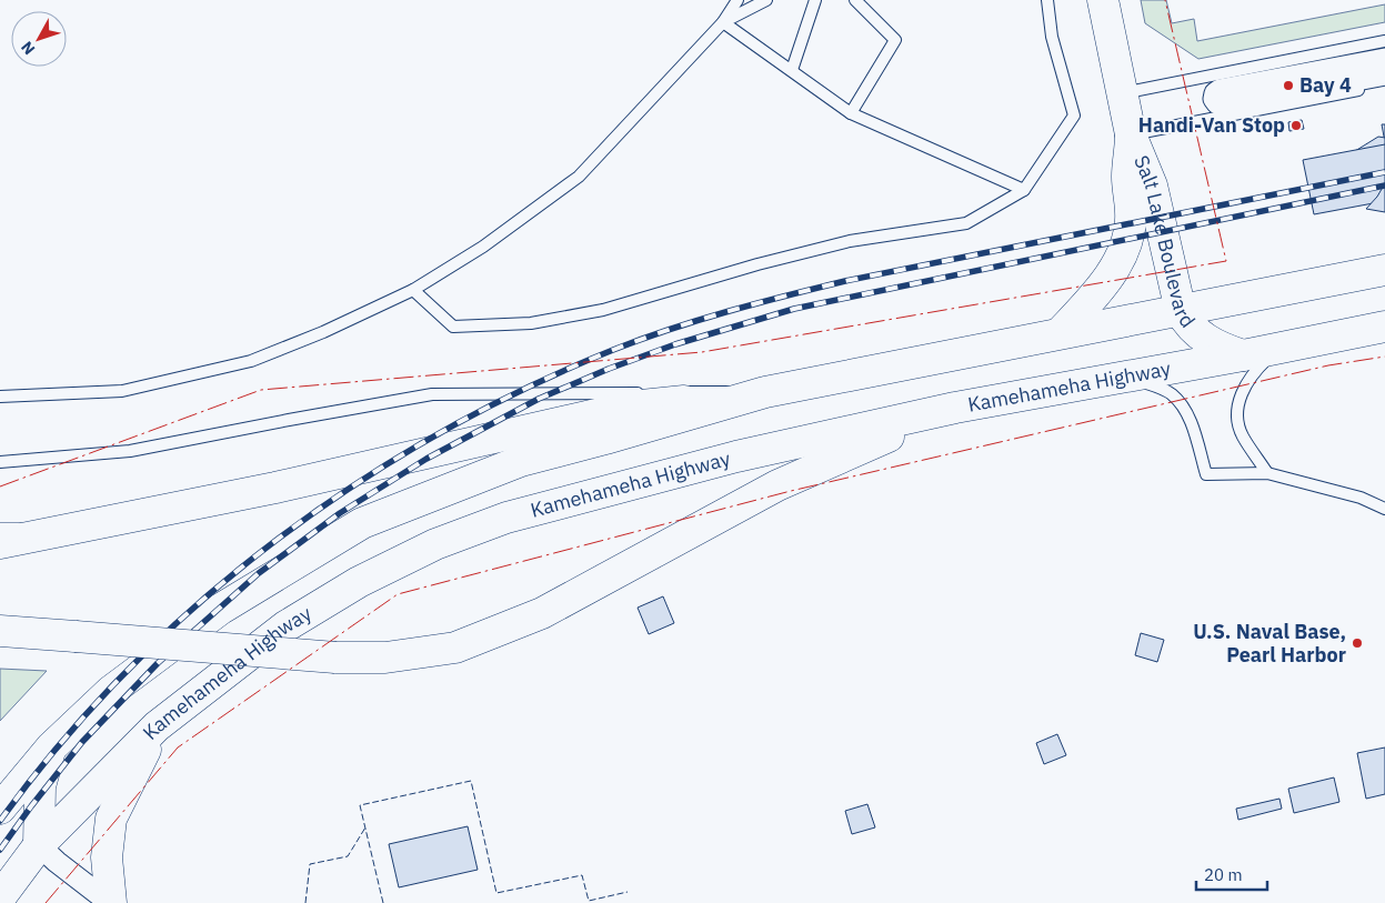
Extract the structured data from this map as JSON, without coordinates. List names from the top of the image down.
{
  "streets": {
    "main road": ["Salt Lake Boulevard", "Kamehameha Highway"]
  },
  "crossings": [
    ["Salt Lake Boulevard", "Kamehameha Highway"]
  ],
  "places": ["Bay 4", "Handi-Van Stop", "U.S. Naval Base, Pearl Harbor"],
  "scale_bar": "20 m",
  "north": "bottom left"
}
